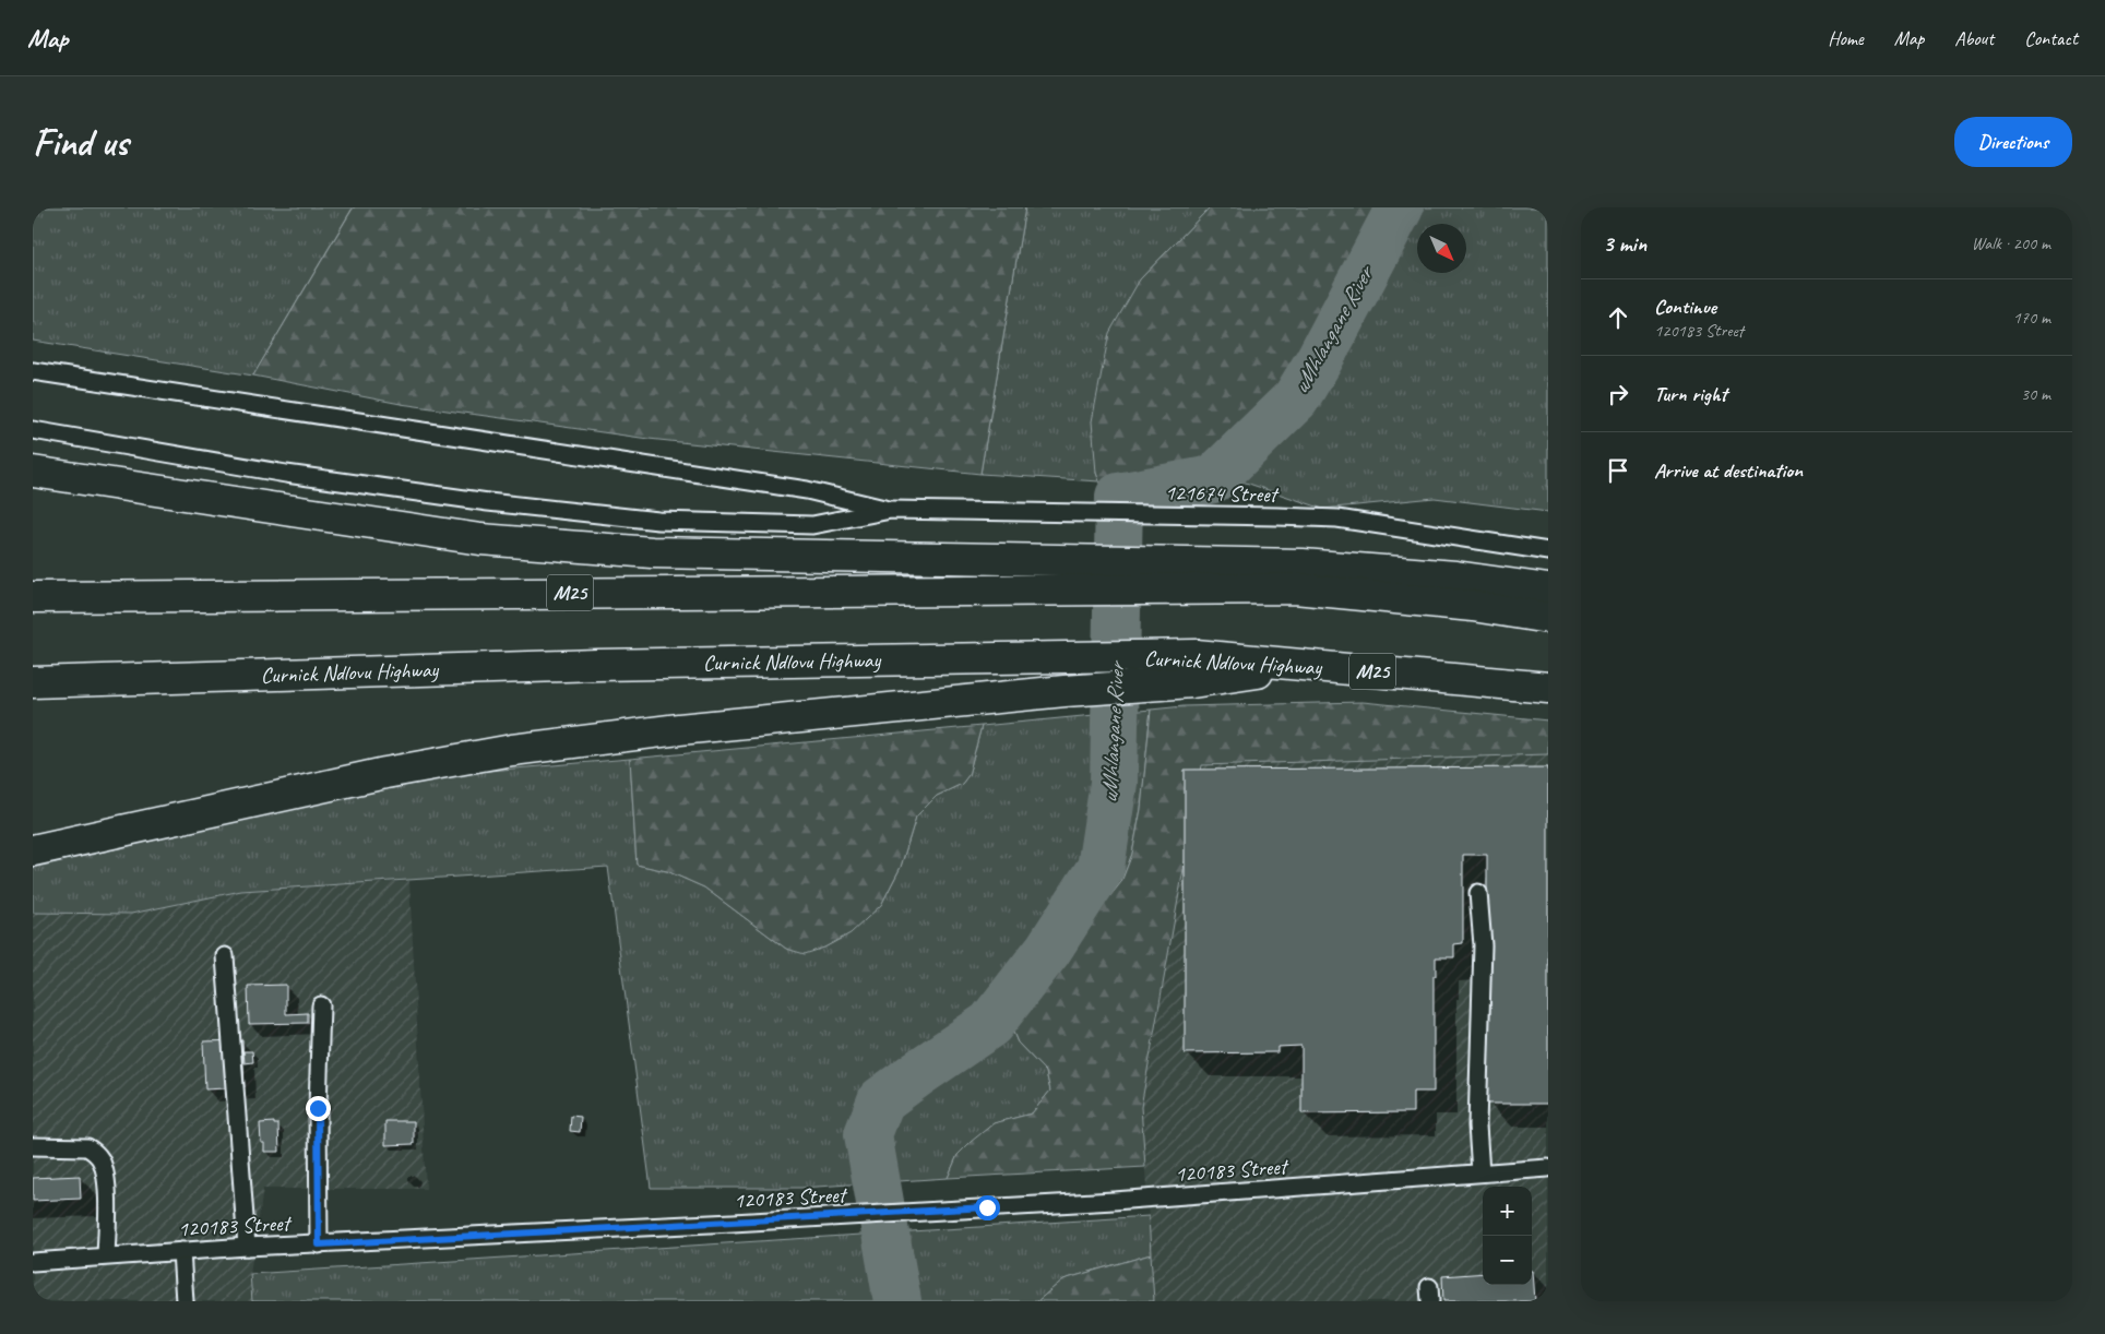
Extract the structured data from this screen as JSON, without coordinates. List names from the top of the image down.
{
  "streets": {
    "main road": ["M25", "Curnick Ndlovu Highway"],
    "lane": ["121674 Street", "120183 Street"]
  },
  "water": ["uMhlangane River"],
  "north": "bottom right",
  "page": {
    "header": "Map",
    "nav": [
      "Home",
      "Map",
      "About",
      "Contact"
    ],
    "buttons": "Directions",
    "title": "Find us",
    "heading": ["3 min", "Walk · 200 m"],
    "list": [
      ["Continue", "120183 Street", "170 m"],
      ["Turn right", "30 m"],
      "Arrive at destination"
    ],
    "map_buttons": ["+", "−"]
  }
}
